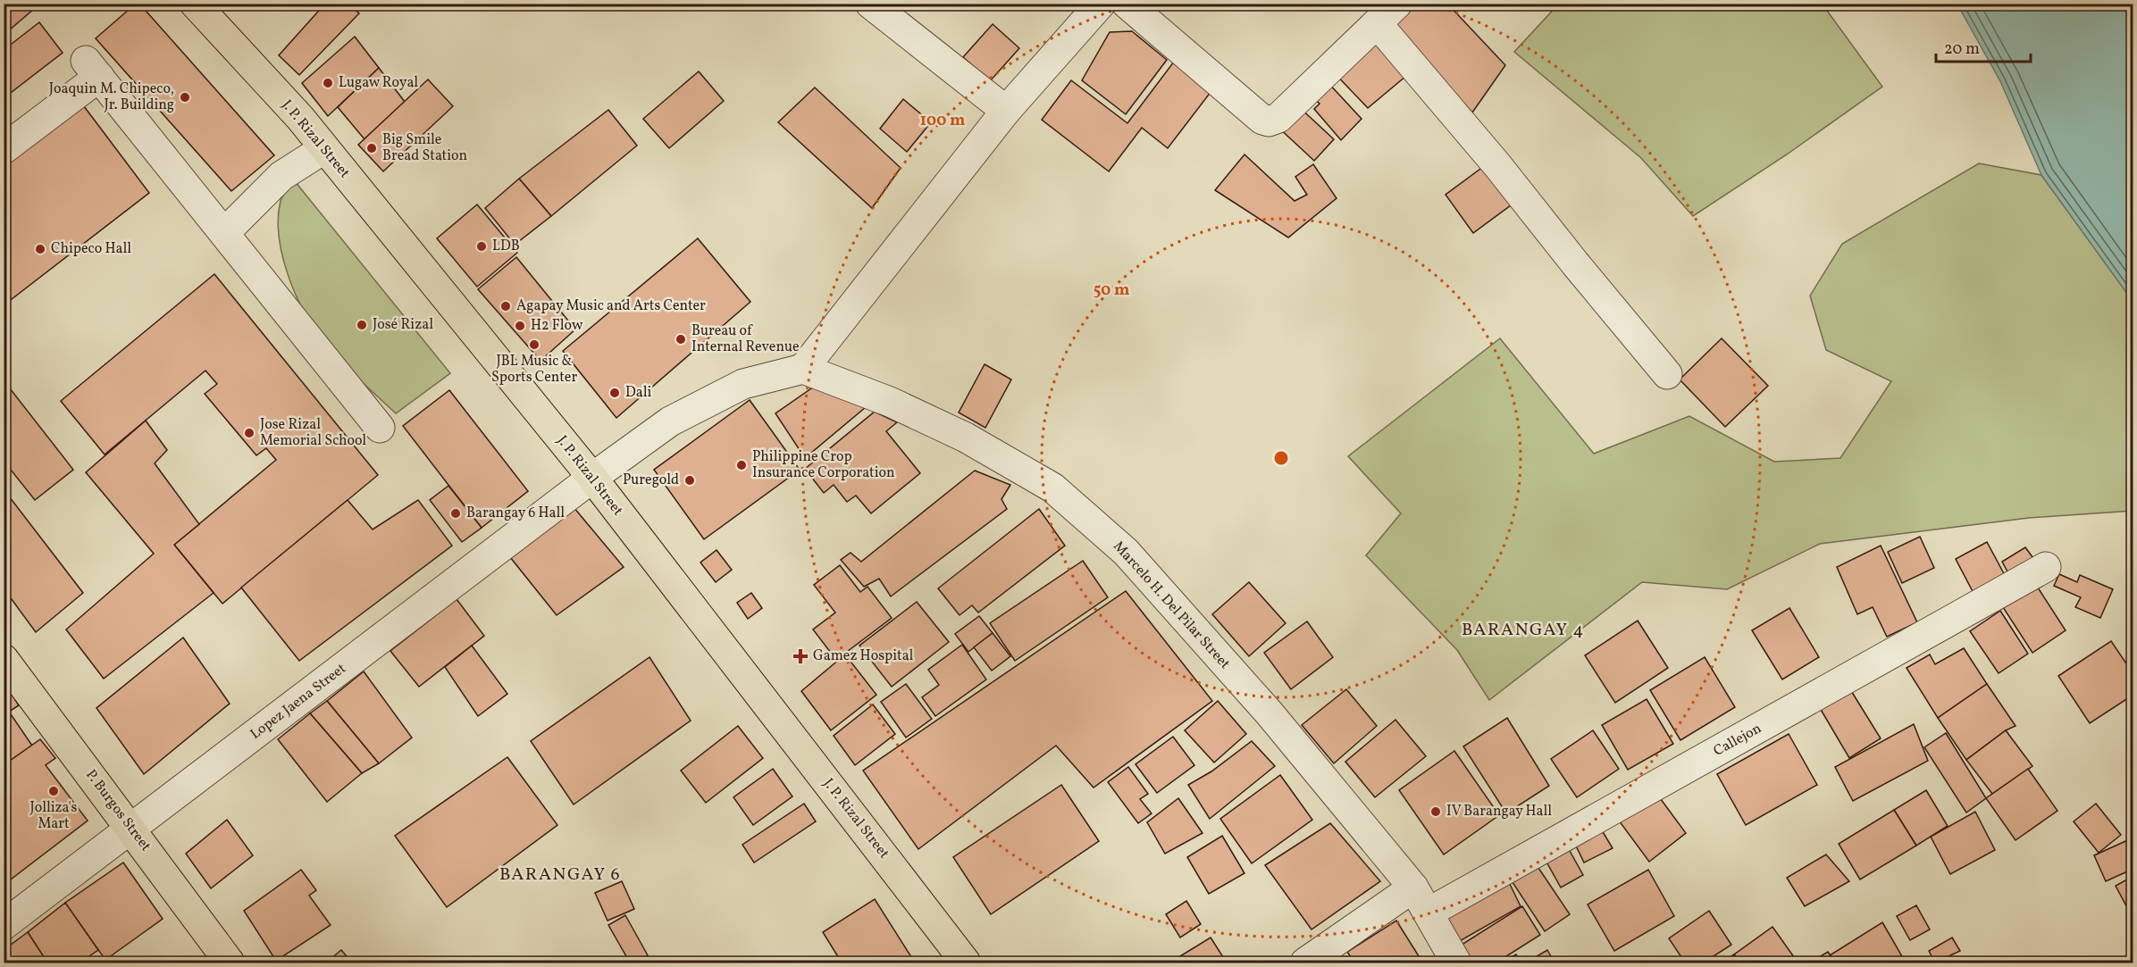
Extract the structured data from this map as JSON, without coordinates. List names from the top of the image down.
{
  "streets": {
    "main road": ["J. P. Rizal Street", "P. Burgos Street"],
    "street": ["Marcelo H. Del Pilar Street", "Lopez Jaena Street", "Callejon"]
  },
  "crossings": [
    ["J. P. Rizal Street", "Lopez Jaena Street"],
    ["Marcelo H. Del Pilar Street", "Callejon"],
    ["Lopez Jaena Street", "P. Burgos Street"]
  ],
  "districts": ["BARANGAY 4", "BARANGAY 6"],
  "places": {
    "other": [
      "Lugaw Royal",
      "Joaquin M. Chipeco, Jr. Building",
      "Big Smile Bread Station",
      "LDB",
      "Chipeco Hall",
      "Agapay Music and Arts Center",
      "José Rizal",
      "H2 Flow",
      "Bureau of Internal Revenue",
      "JBL Music & Sports Center",
      "Dali",
      "Jose Rizal Memorial School",
      "Philippine Crop Insurance Corporation",
      "Puregold",
      "Barangay 6 Hall",
      "Jolliza's Mart",
      "IV Barangay Hall"
    ],
    "health": ["Gamez Hospital"]
  },
  "scale_bar": "20 m",
  "rings": ["100 m", "50 m"]
}
